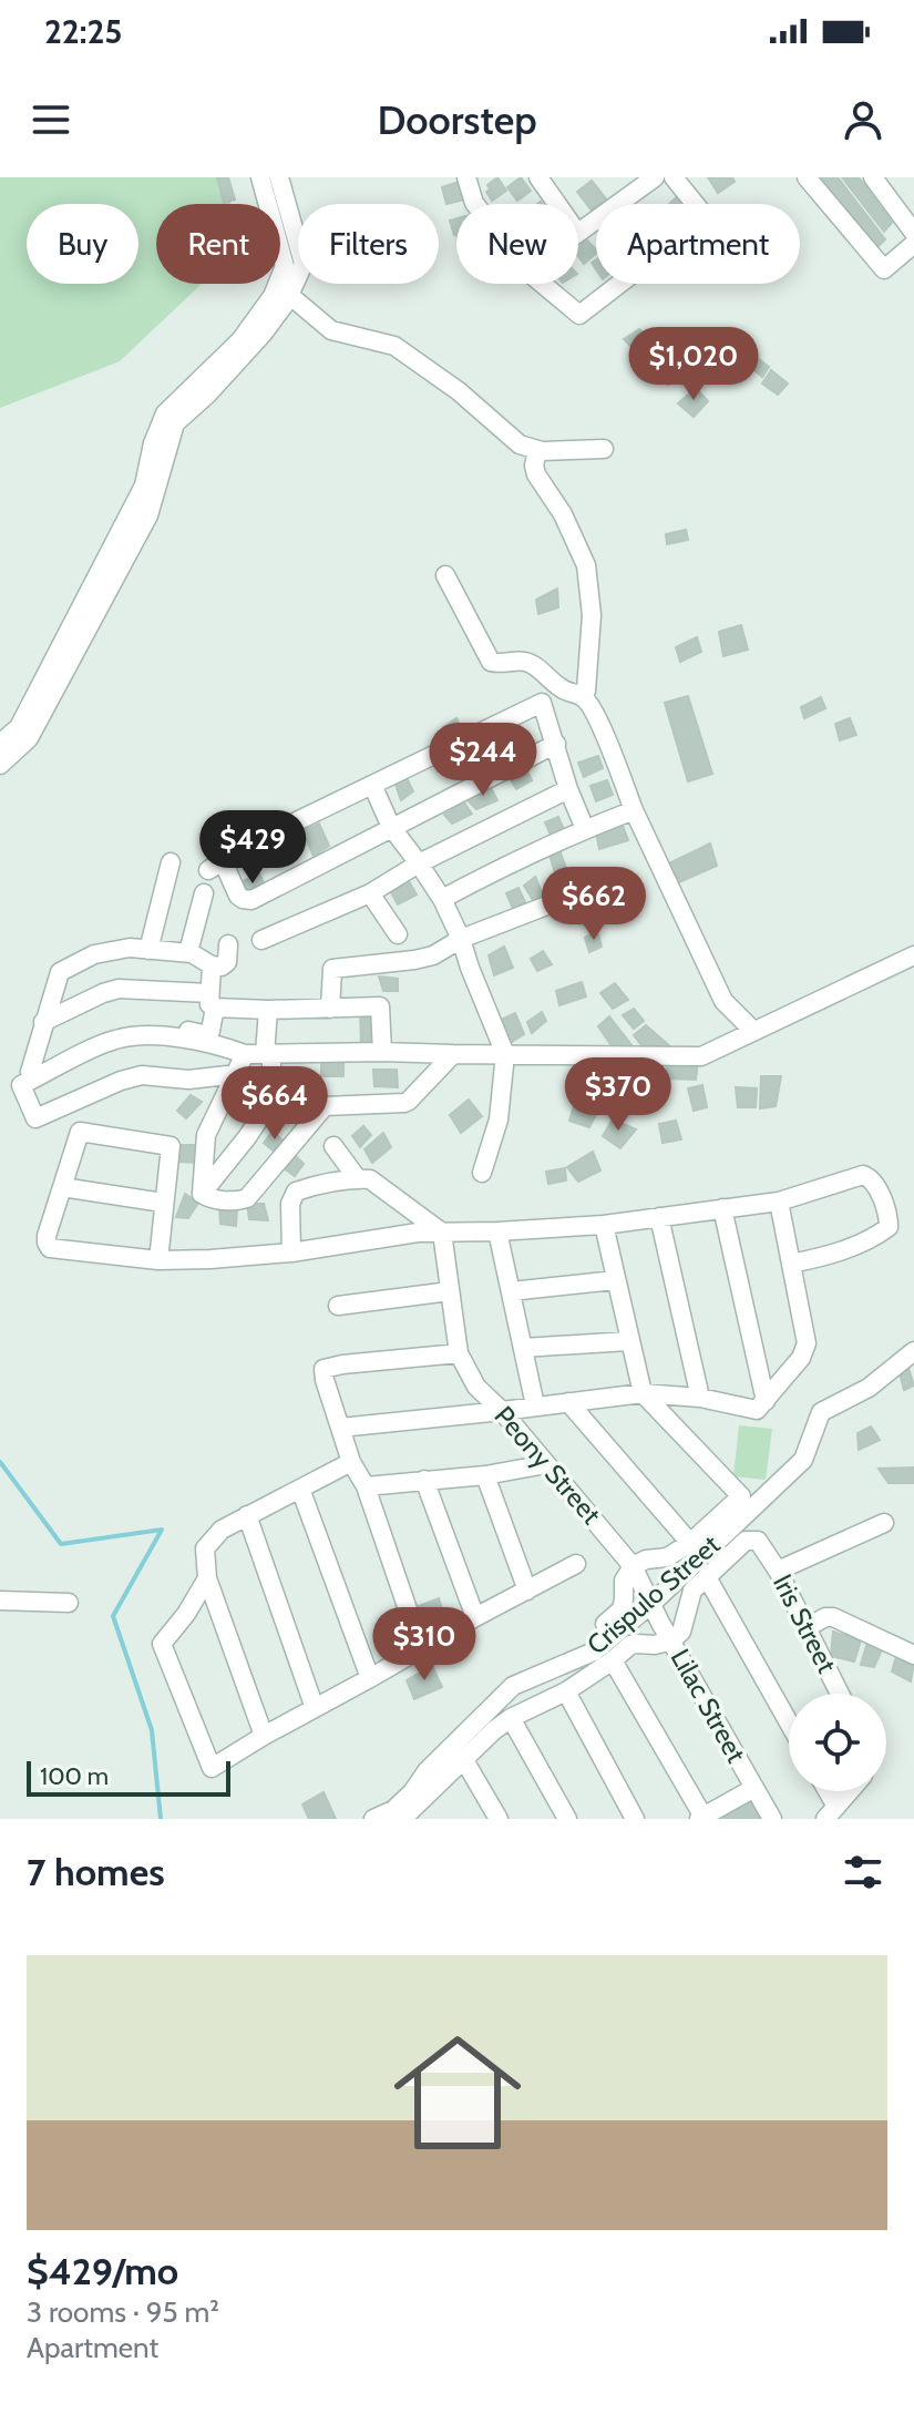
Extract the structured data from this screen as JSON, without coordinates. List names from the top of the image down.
{
  "streets": {
    "street": [
      "Peony Street",
      "Crispulo Street",
      "Iris Street",
      "Lilac Street"
    ]
  },
  "crossings": [
    ["Peony Street", "Crispulo Street"],
    ["Peony Street", "Lilac Street"],
    ["Crispulo Street", "Lilac Street"]
  ],
  "scale_bar": "100 m",
  "page": {
    "status": "22:25",
    "header": "Doorstep",
    "chip": [
      "Buy",
      "Rent",
      "Filters",
      "New",
      "Apartment"
    ],
    "price": [
      "$1,020",
      "$244",
      "$429",
      "$662",
      "$370",
      "$664",
      "$310"
    ],
    "scale": "100 m",
    "heading": "7 homes",
    "list": [
      {
        "name": "$429/mo",
        "note": "3 rooms · 95 m² · Apartment"
      }
    ]
  }
}
